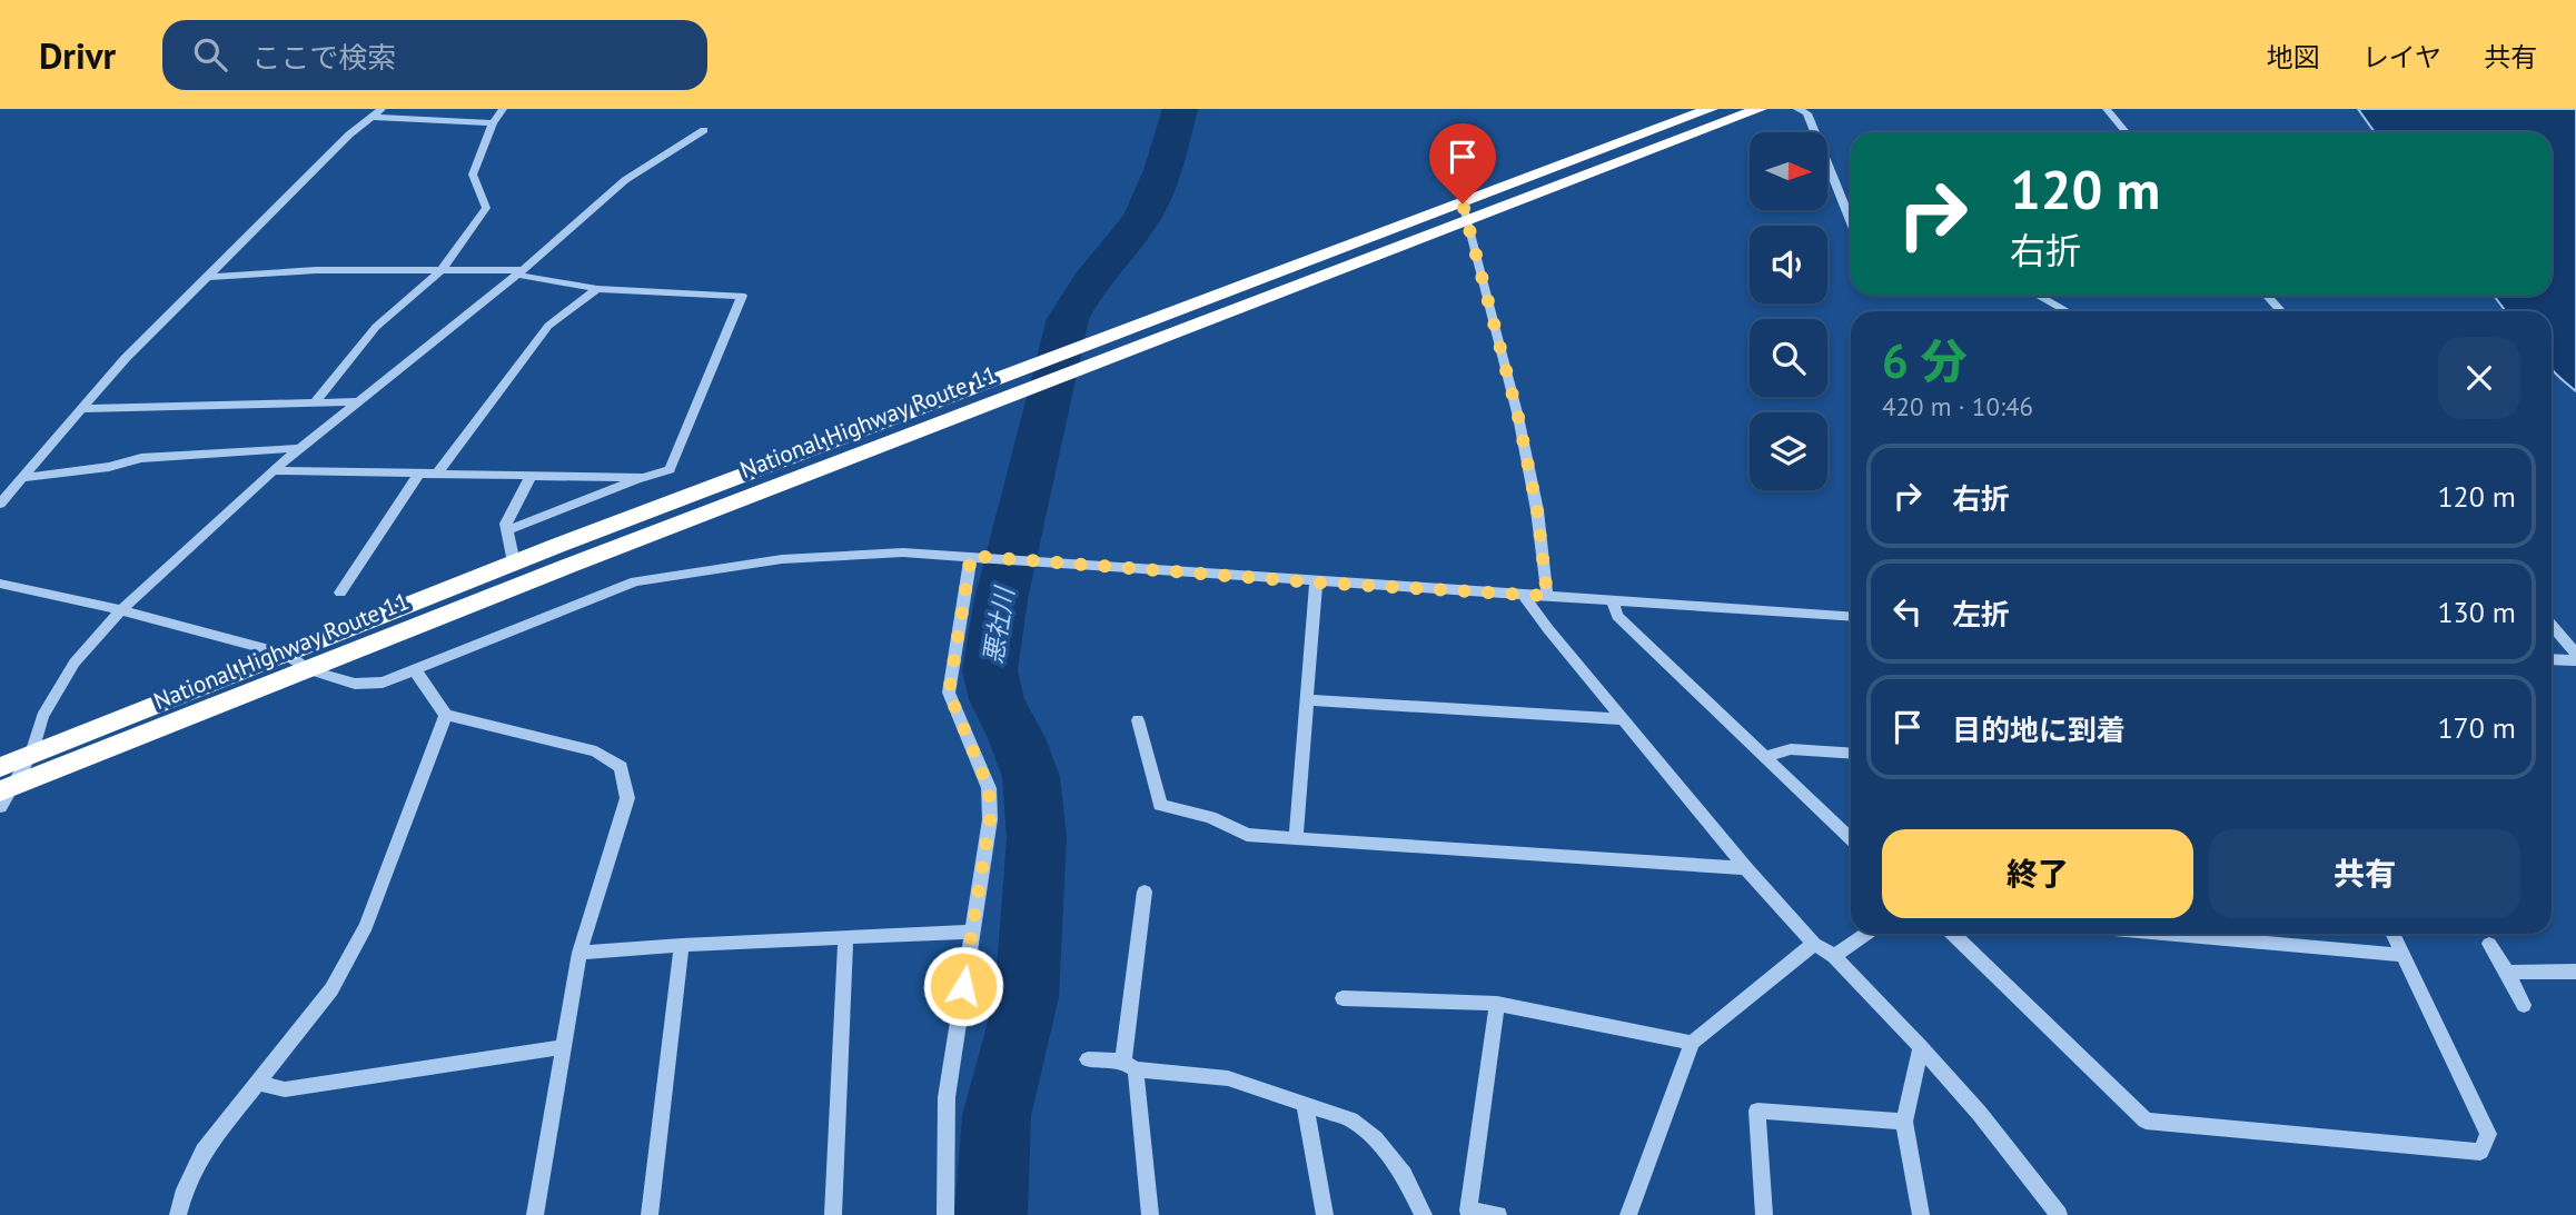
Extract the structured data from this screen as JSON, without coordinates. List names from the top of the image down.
{
  "streets": {
    "highway": ["National Highway Route 11"]
  },
  "water": ["悪社川"],
  "north": "right",
  "page": {
    "header": "Drivr",
    "search": "ここで検索",
    "nav": ["地図", "レイヤ", "共有"],
    "turn": ["120 m", "右折"],
    "heading": ["6 分", "420 m · 10:46"],
    "list": [
      {
        "name": "右折",
        "value": "120 m"
      },
      {
        "name": "左折",
        "value": "130 m"
      },
      {
        "name": "目的地に到着",
        "value": "170 m"
      }
    ],
    "buttons": ["終了", "共有"]
  }
}
